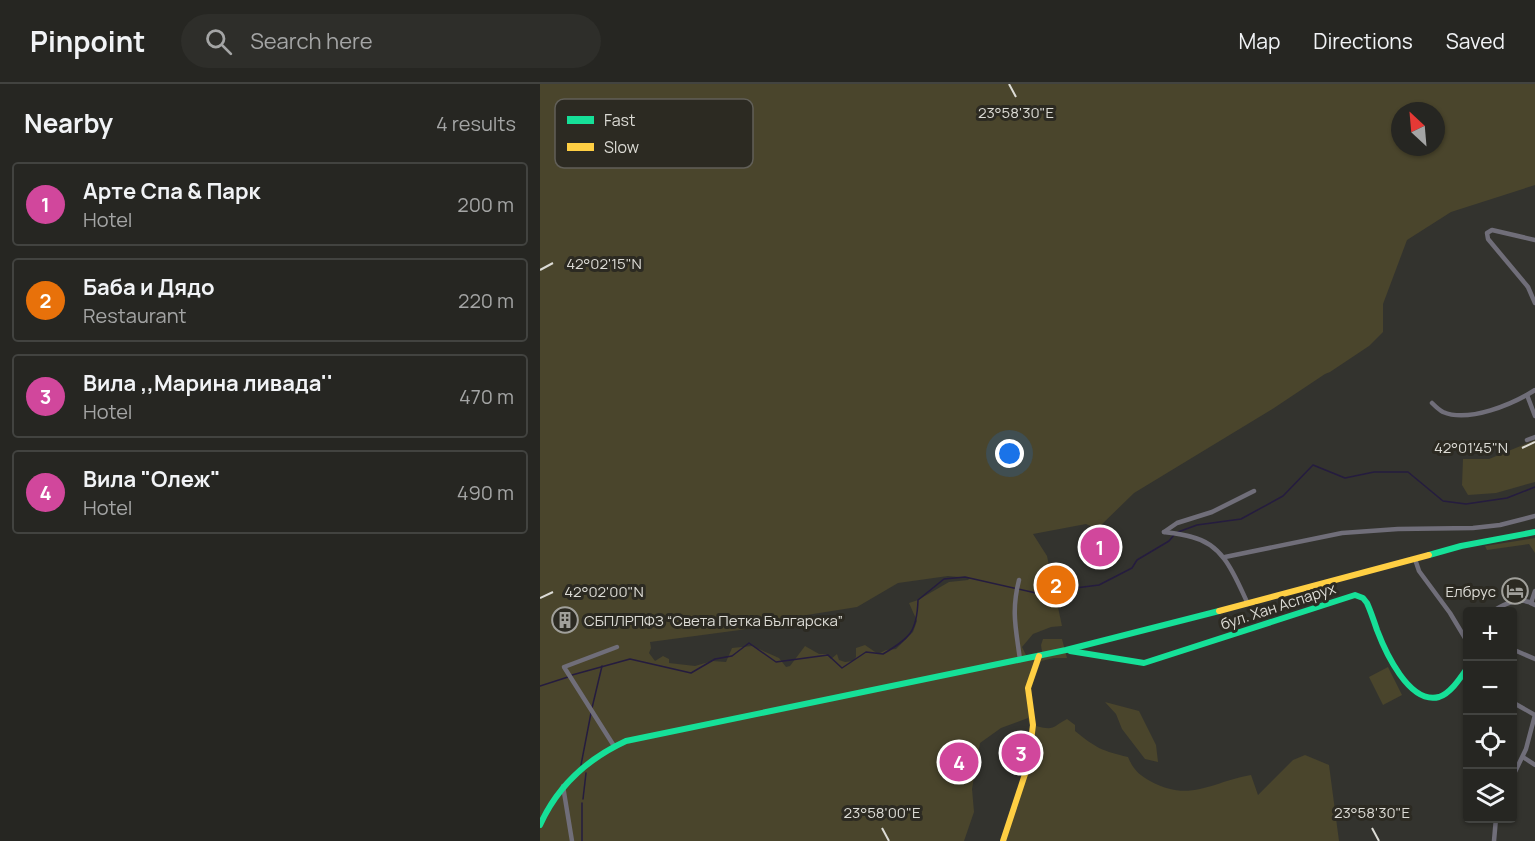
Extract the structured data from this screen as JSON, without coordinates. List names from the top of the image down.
{
  "streets": {
    "main road": ["бул. Хан Аспарух"]
  },
  "places": {
    "hotel": ["Елбрус"],
    "building": ["СБПЛРПФЗ “Света Петка Българска”"]
  },
  "legend": ["Fast", "Slow"],
  "north": "top left",
  "page": {
    "header": "Pinpoint",
    "search": "Search here",
    "nav": ["Map", "Directions", "Saved"],
    "heading": ["Nearby", "4 results"],
    "list": [
      {
        "mark": "1",
        "name": "Арте Спа & Парк",
        "note": "Hotel",
        "value": "200 m"
      },
      {
        "mark": "2",
        "name": "Баба и Дядо",
        "note": "Restaurant",
        "value": "220 m"
      },
      {
        "mark": "3",
        "name": "Вила ,,Марина ливада''",
        "note": "Hotel",
        "value": "470 m"
      },
      {
        "mark": "4",
        "name": "Вила \"Олеж\"",
        "note": "Hotel",
        "value": "490 m"
      }
    ],
    "pins": [
      "1",
      "2",
      "3",
      "4"
    ],
    "map_buttons": ["+", "−"]
  },
  "coordinates": [
    "23°58'30\"E",
    "42°02'15\"N",
    "42°01'45\"N",
    "42°02'00\"N",
    "23°58'00\"E"
  ]
}
